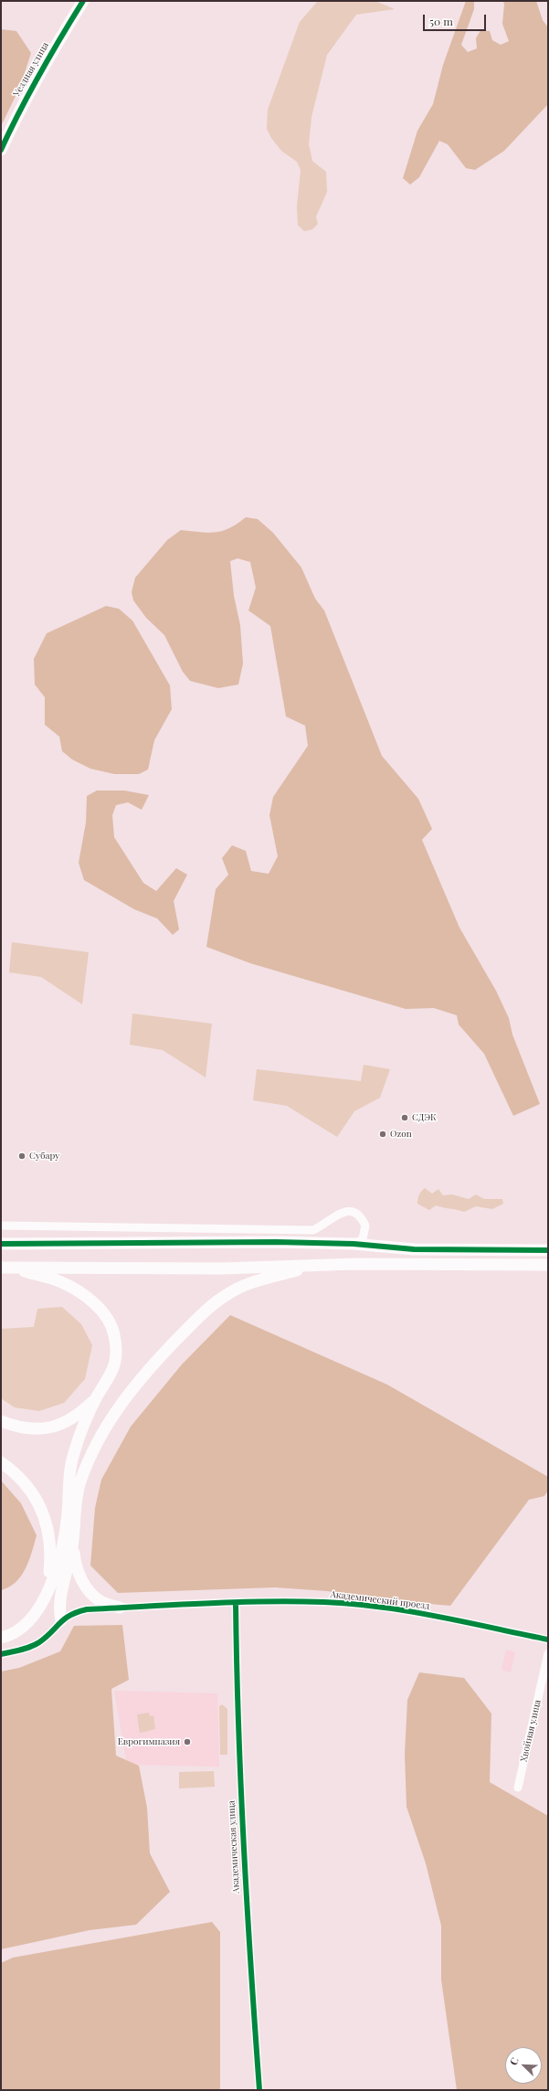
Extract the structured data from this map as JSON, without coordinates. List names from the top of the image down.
{
  "streets": {
    "street": [
      "Уездная улица",
      "Академический проезд",
      "Хвойная улица",
      "Академическая улица"
    ]
  },
  "crossings": [
    ["Академический проезд", "Академическая улица"]
  ],
  "places": [
    "СДЭК",
    "Ozon",
    "Субару",
    "Еврогимназия"
  ],
  "scale_bar": "50 m",
  "north": "top left"
}
